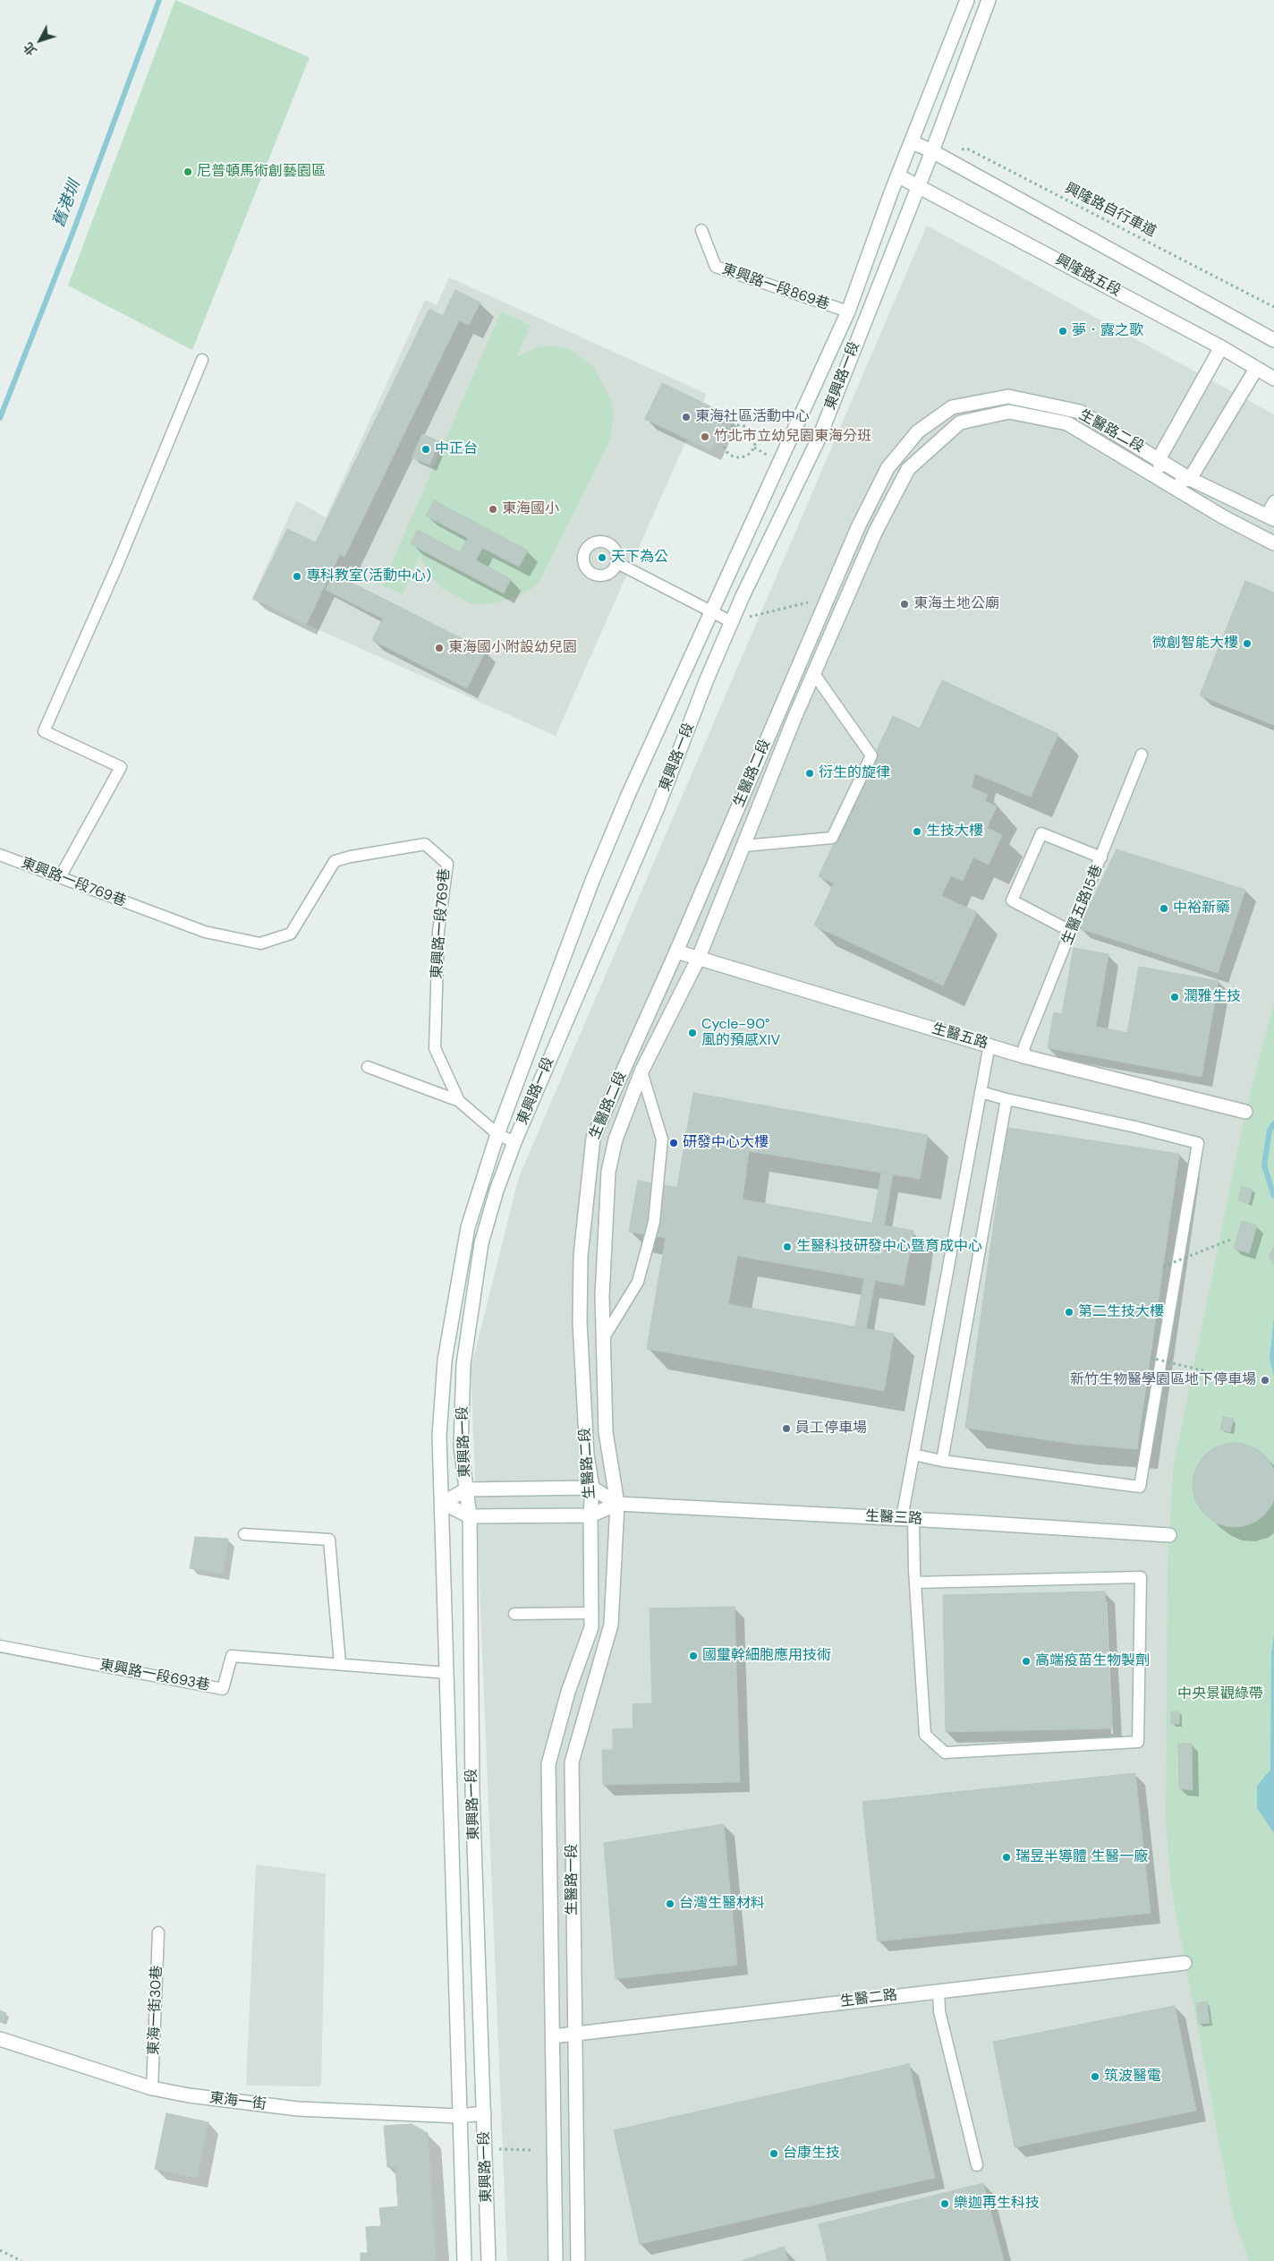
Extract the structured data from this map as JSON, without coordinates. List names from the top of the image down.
{
  "streets": {
    "street": [
      "興隆路五段",
      "東興路一段",
      "生醫路二段",
      "生醫五路",
      "生醫三路",
      "生醫路一段",
      "生醫二路",
      "東海一街"
    ],
    "lane": [
      "東興路一段869巷",
      "東興路一段769巷",
      "生醫五路15巷",
      "東興路一段693巷",
      "東海一街30巷"
    ],
    "path": ["興隆路自行車道"]
  },
  "crossings": [
    ["興隆路五段", "東興路一段"],
    ["東興路一段869巷", "東興路一段"],
    ["東興路一段", "東興路一段769巷"],
    ["東興路一段", "東興路一段693巷"],
    ["東興路一段", "東海一街"],
    ["生醫路二段", "生醫五路"],
    ["生醫路二段", "生醫三路"],
    ["生醫路二段", "生醫路一段"],
    ["生醫五路15巷", "生醫五路"],
    ["生醫三路", "生醫路一段"],
    ["生醫路一段", "生醫二路"],
    ["東海一街30巷", "東海一街"]
  ],
  "water": ["舊港圳"],
  "parks": ["中央景觀綠帶"],
  "places": [
    "尼普頓馬術創藝園區",
    "夢．露之歌",
    "東海社區活動中心",
    "竹北市立幼兒園東海分班",
    "中正台",
    "東海國小",
    "天下為公",
    "專科教室(活動中心)",
    "東海土地公廟",
    "微創智能大樓",
    "東海國小附設幼兒園",
    "衍生的旋律",
    "生技大樓",
    "中裕新藥",
    "潤雅生技",
    "Cycle-90° 風的預感XIV",
    "研發中心大樓",
    "生醫科技研發中心暨育成中心",
    "第二生技大樓",
    "新竹生物醫學園區地下停車場",
    "員工停車場",
    "國璽幹細胞應用技術",
    "高端疫苗生物製劑",
    "瑞昱半導體 生醫一廠",
    "台灣生醫材料",
    "筑波醫電",
    "台康生技",
    "樂迦再生科技"
  ],
  "north": "bottom left"
}
